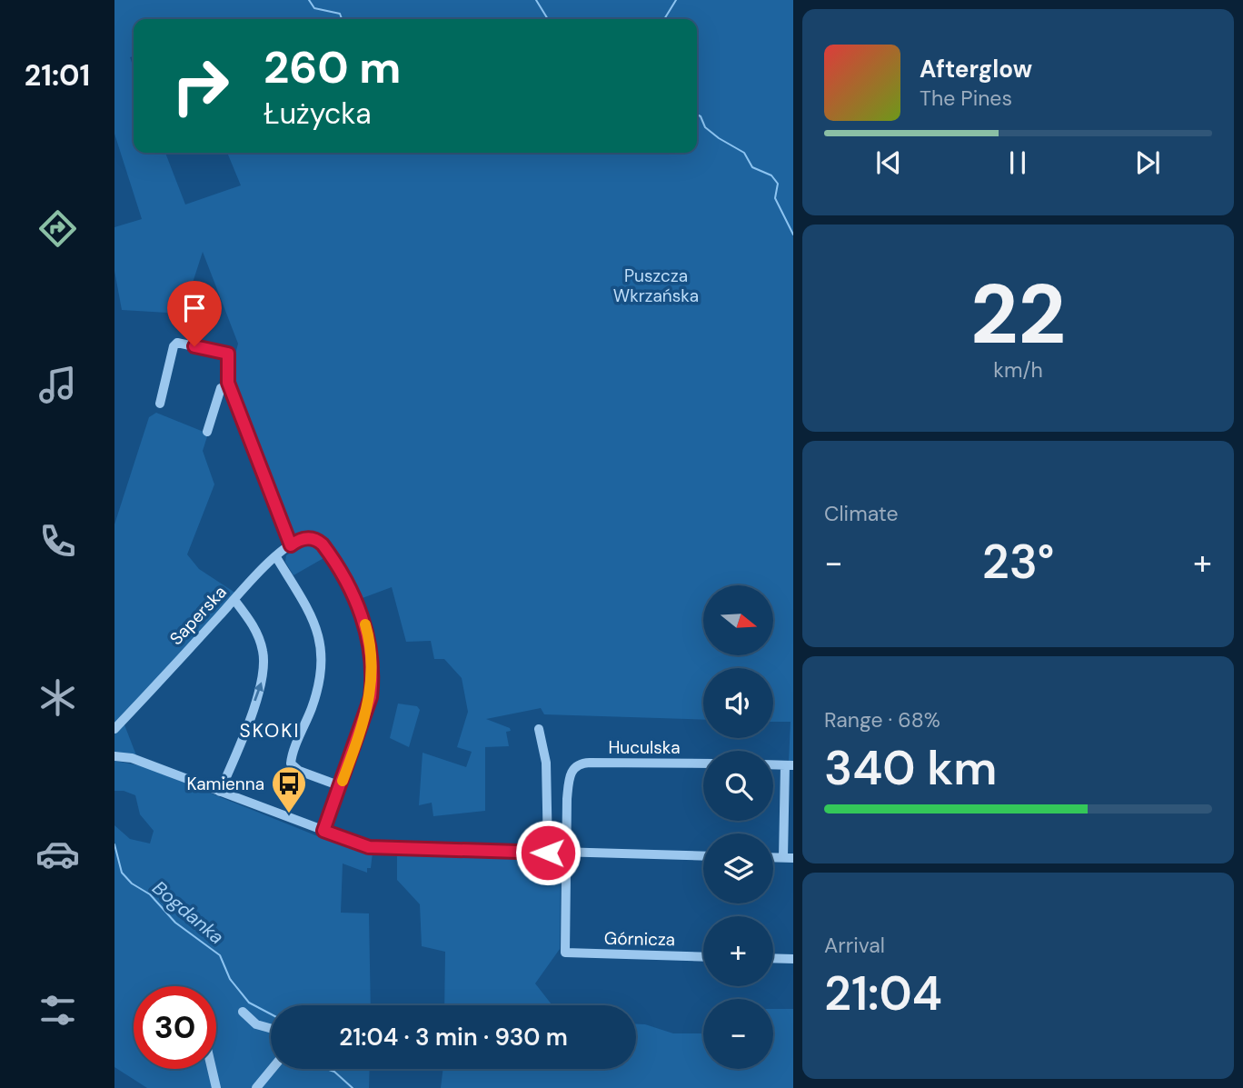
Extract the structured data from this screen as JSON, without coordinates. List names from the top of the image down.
{
  "streets": {
    "street": ["Saperska", "Huculska", "Górnicza"]
  },
  "crossings": [
    ["Huculska", "Górnicza"]
  ],
  "districts": ["SKOKI"],
  "water": ["Bogdanka"],
  "parks": ["Puszcza Wkrzańska"],
  "places": {
    "bus stop": ["Kamienna"]
  },
  "north": "right",
  "page": {
    "tabs": "21:01",
    "turn": ["260 m", "Łużycka"],
    "song": ["Afterglow", "The Pines"],
    "tile": [
      ["22", "km/h"],
      "Climate",
      ["Range · 68%", "340 km"],
      ["Arrival", "21:04"]
    ],
    "heat": ["−", "23°", "+"],
    "map_buttons": ["+", "−"],
    "limit": "30",
    "trip": "21:04 · 3 min · 930 m"
  }
}
